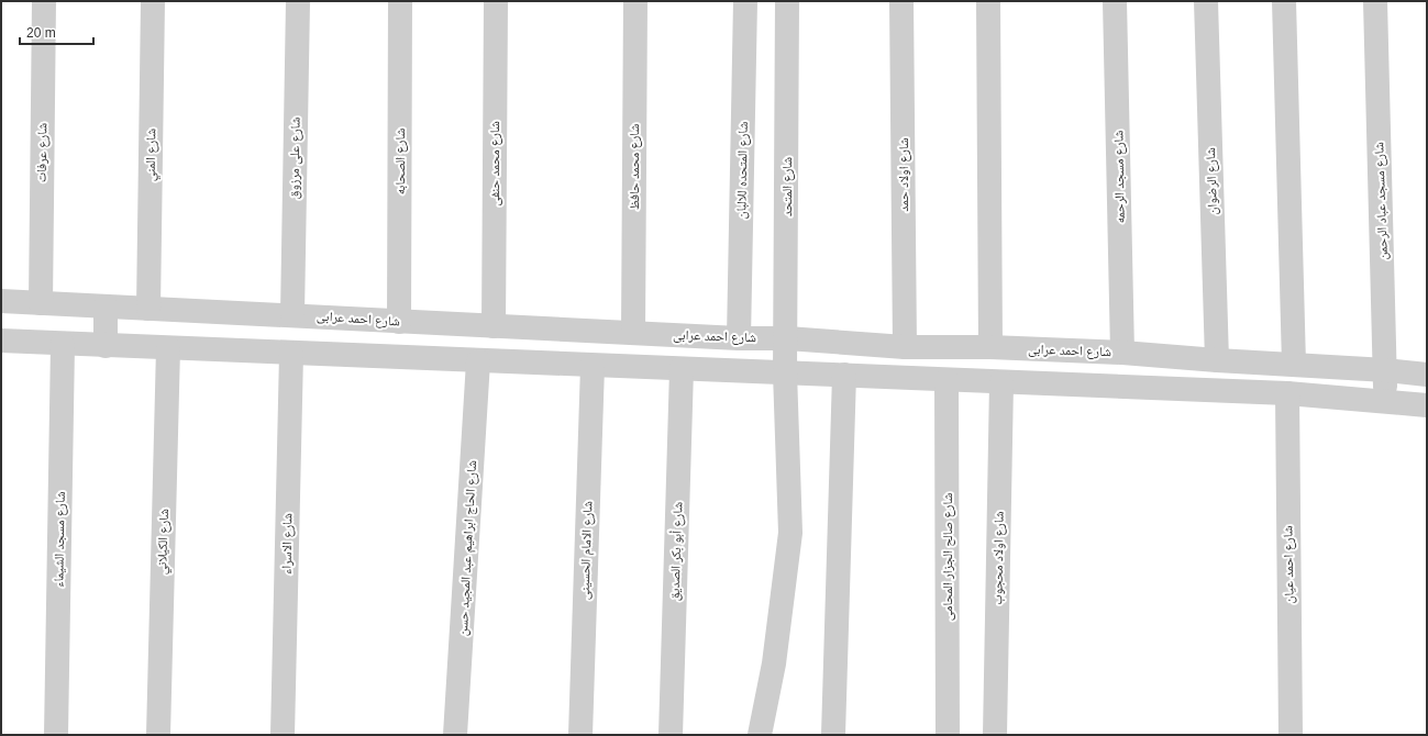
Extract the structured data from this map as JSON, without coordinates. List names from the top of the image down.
{
  "streets": {
    "street": [
      "شارع عرفات",
      "شارع المني",
      "شارع على مرزوق",
      "شارع الصحابه",
      "شارع محمد حنفى",
      "شارع محمد حافظ",
      "شارع المتحده للالبان",
      "شارع اولاد حمد",
      "شارع مسجد الرحمه",
      "شارع الرضوان",
      "شارع المتحد",
      "شارع مسجد عباد الرحمن",
      "شارع احمد عرابى",
      "شارع مسجد الشيماء",
      "شارع الكيلاني",
      "شارع الاسراء",
      "شارع الحاج ابراهيم عبد المجيد حسن",
      "شارع الامام الحسينى",
      "شارع أبو بكر الصديق",
      "شارع صالح الجزار المحامى",
      "شارع اولاد محجوب",
      "شارع احمد عيان"
    ]
  },
  "crossings": [
    ["شارع عرفات", "شارع احمد عرابى"],
    ["شارع المني", "شارع احمد عرابى"],
    ["شارع على مرزوق", "شارع احمد عرابى"],
    ["شارع الصحابه", "شارع احمد عرابى"],
    ["شارع محمد حنفى", "شارع احمد عرابى"],
    ["شارع محمد حافظ", "شارع احمد عرابى"],
    ["شارع المتحده للالبان", "شارع احمد عرابى"],
    ["شارع اولاد حمد", "شارع احمد عرابى"],
    ["شارع مسجد الرحمه", "شارع احمد عرابى"],
    ["شارع الرضوان", "شارع احمد عرابى"],
    ["شارع المتحد", "شارع احمد عرابى"],
    ["شارع مسجد عباد الرحمن", "شارع احمد عرابى"]
  ],
  "scale_bar": "20 m"
}
